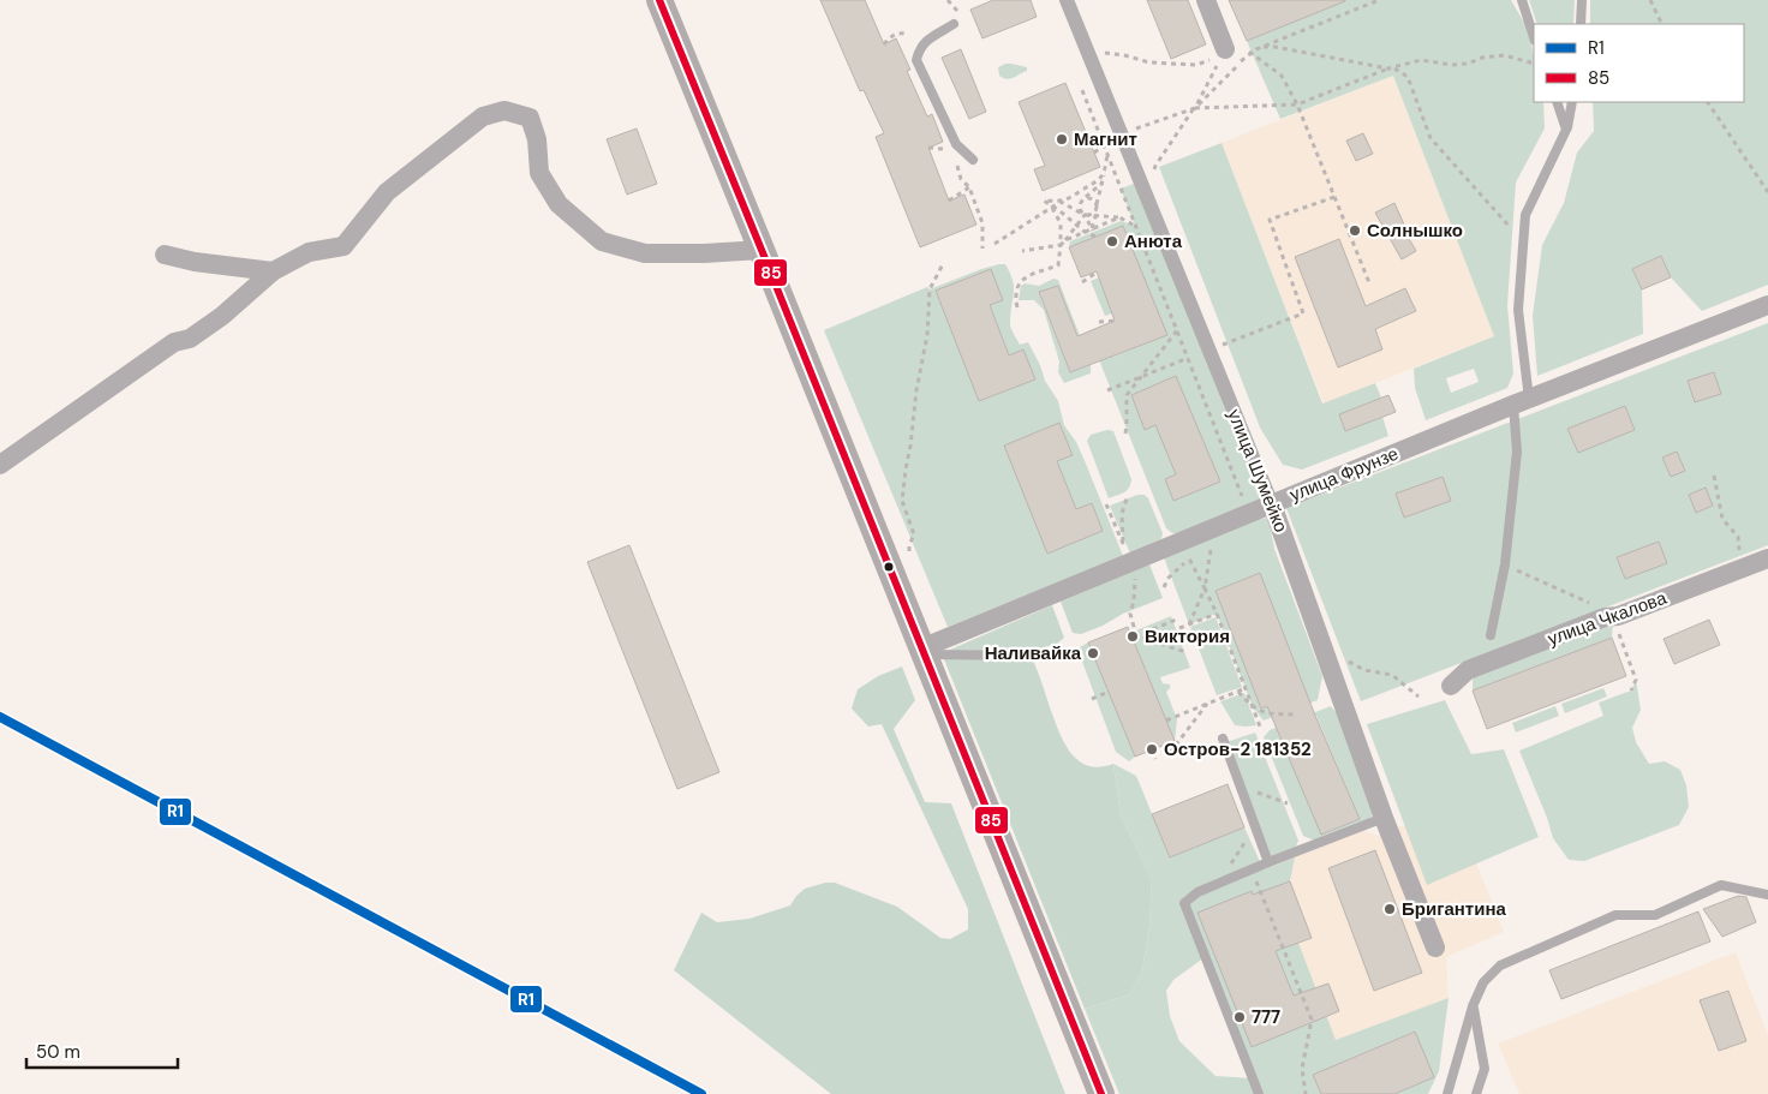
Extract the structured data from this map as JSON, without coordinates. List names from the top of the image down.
{
  "streets": {
    "street": ["улица Шумейко", "улица Фрунзе", "улица Чкалова"]
  },
  "crossings": [
    ["улица Шумейко", "улица Фрунзе"]
  ],
  "places": [
    "Магнит",
    "Солнышко",
    "Анюта",
    "Виктория",
    "Наливайка",
    "Остров-2 181352",
    "Бригантина",
    "777"
  ],
  "lines": ["transit line 85", "transit line R1"],
  "legend": ["R1", "85"],
  "scale_bar": "50 m"
}
